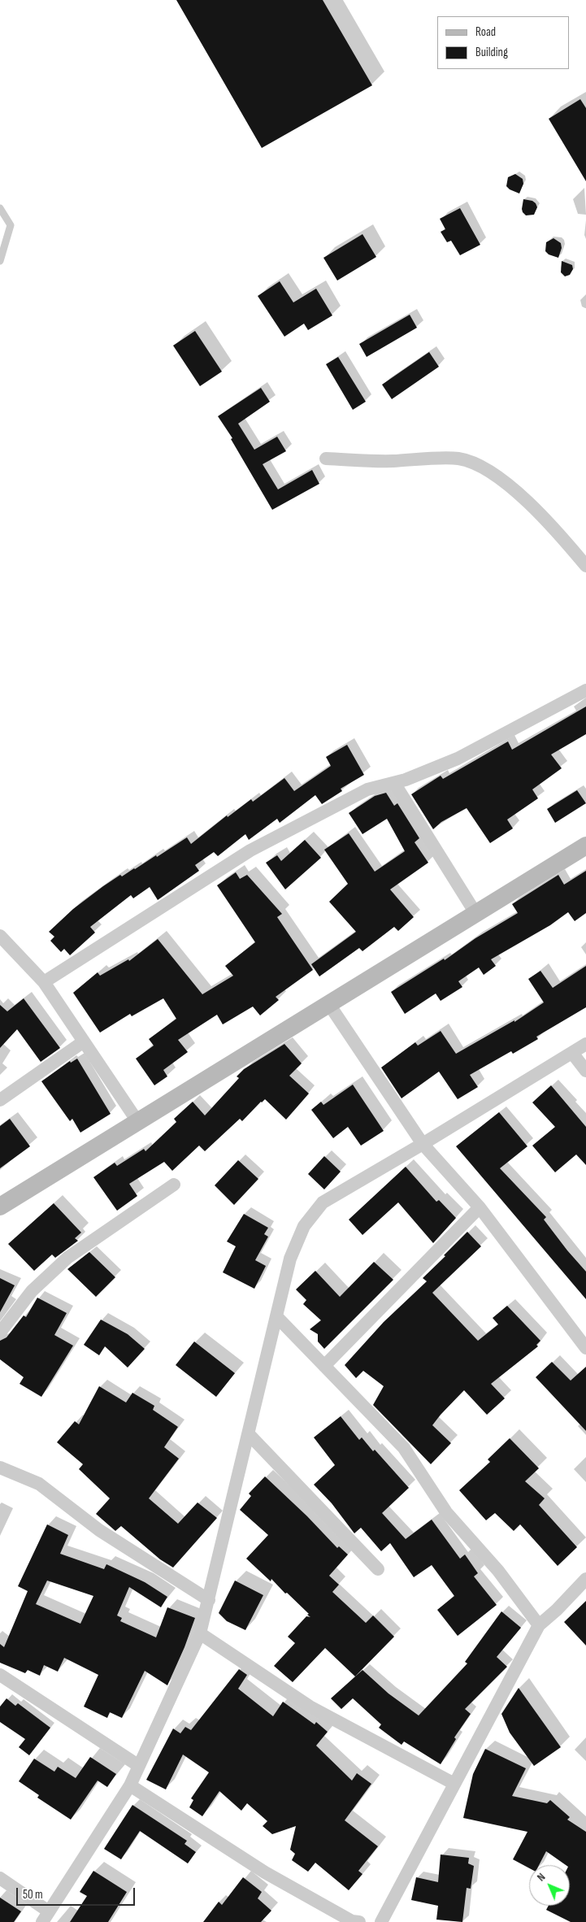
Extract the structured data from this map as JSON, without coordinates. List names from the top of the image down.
{
  "legend": ["Road", "Building"],
  "scale_bar": "50 m",
  "north": "top left"
}
